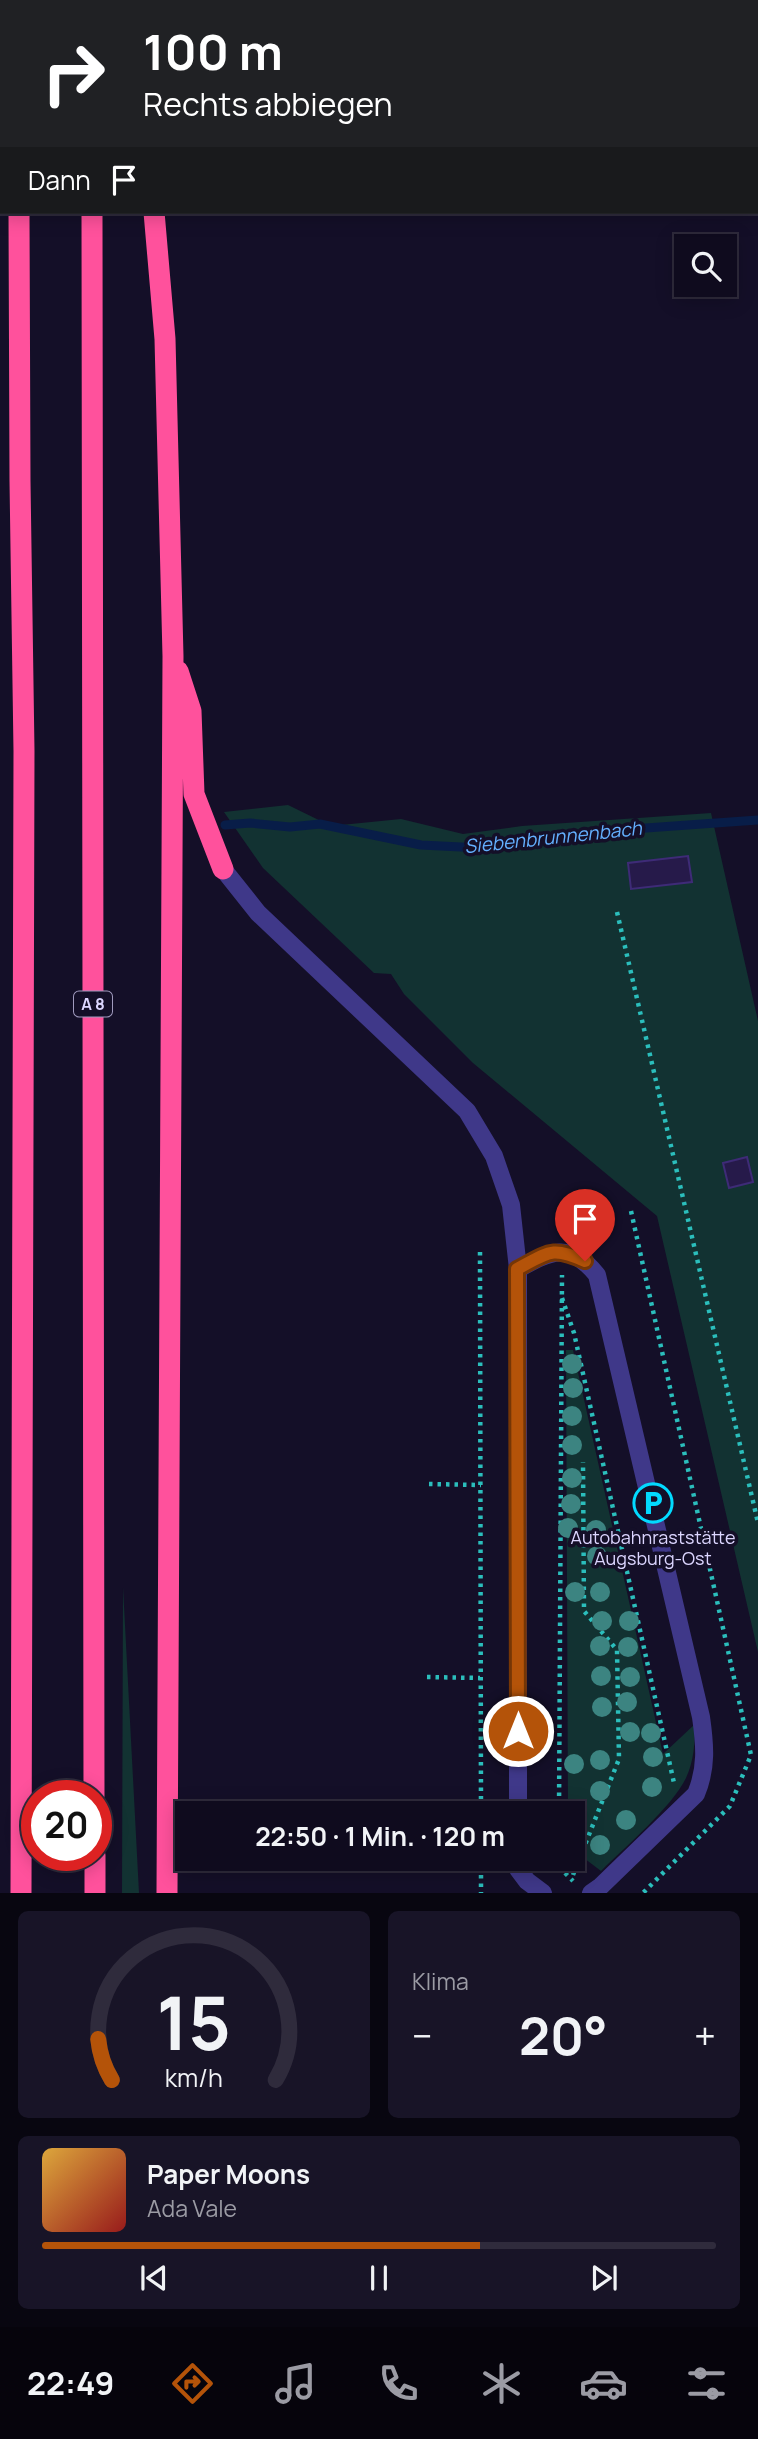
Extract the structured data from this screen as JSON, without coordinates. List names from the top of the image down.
{
  "streets": {
    "highway": ["A 8"]
  },
  "water": ["Siebenbrunnenbach"],
  "places": {
    "parking": ["Autobahnraststätte Augsburg-Ost"]
  },
  "page": {
    "turn": ["100 m", "Rechts abbiegen"],
    "then": "Dann",
    "limit": "20",
    "trip": "22:50 · 1 Min. · 120 m",
    "tile": "Klima",
    "heat": ["−", "20°", "+"],
    "song": ["Paper Moons", "Ada Vale"],
    "tabs": "22:49",
    "gauge": ["15", "km/h"]
  }
}
